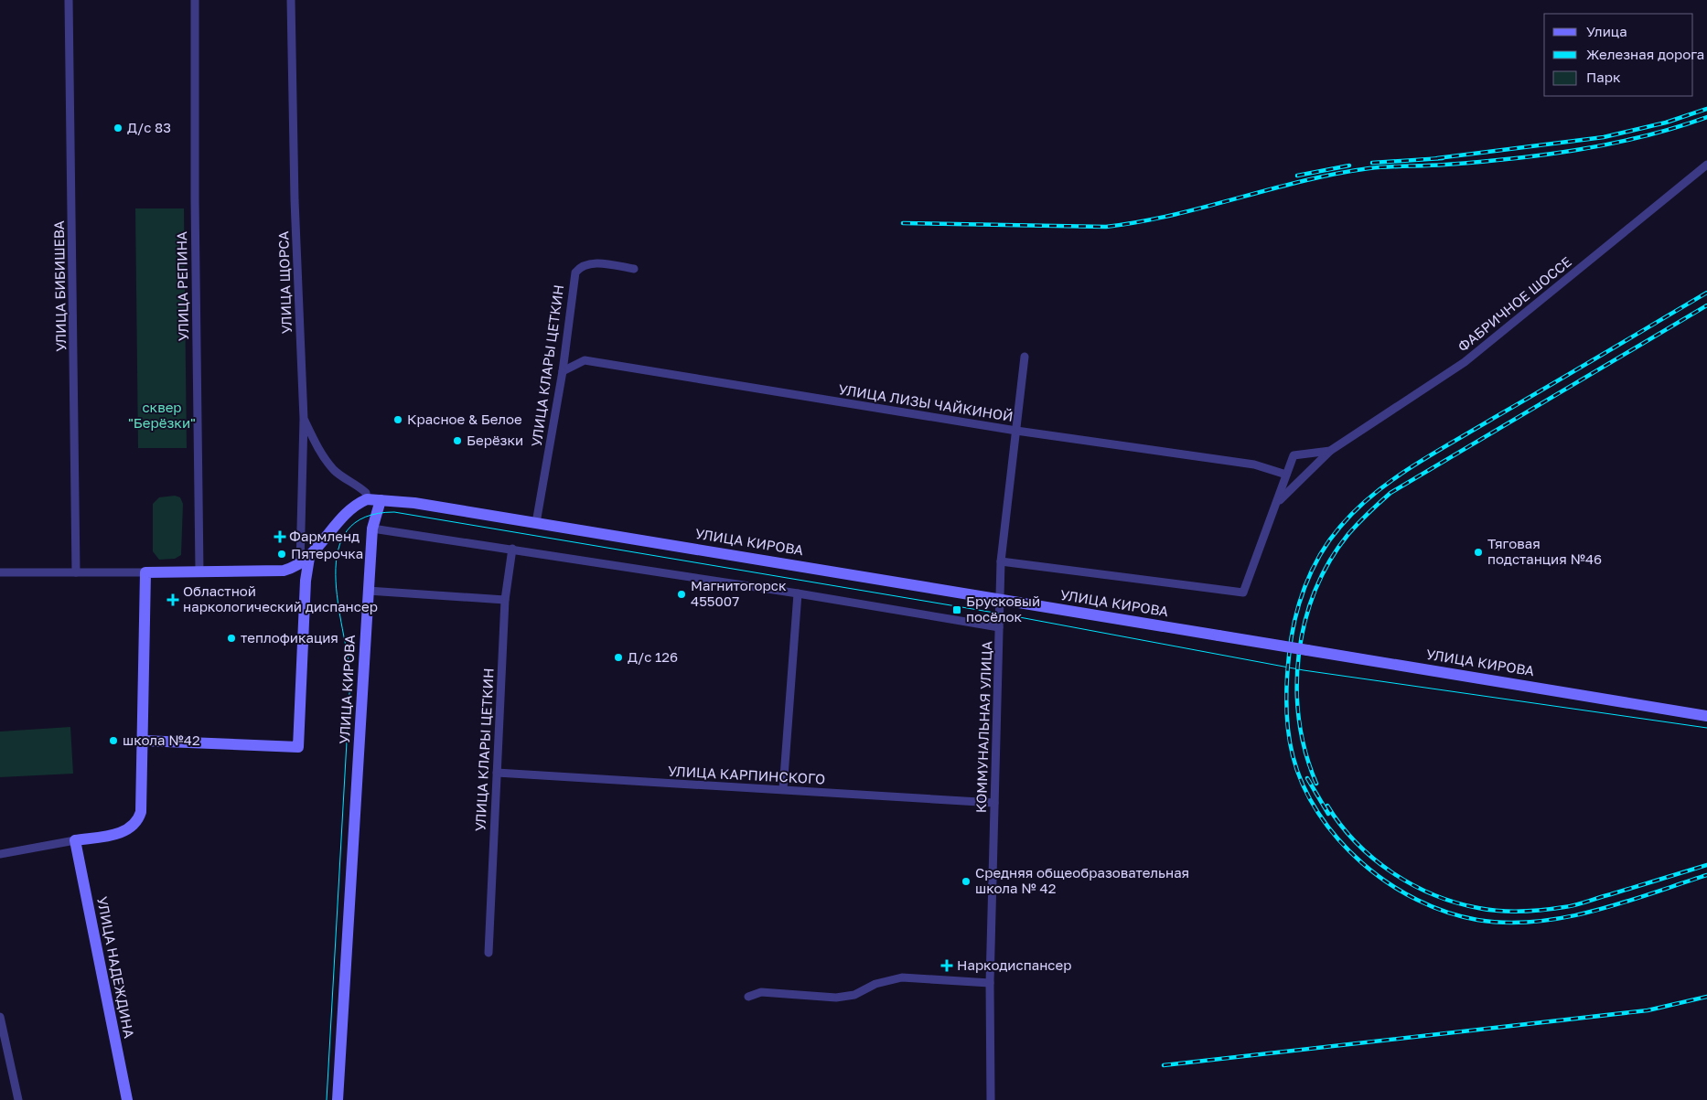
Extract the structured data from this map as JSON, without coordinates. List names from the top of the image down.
{
  "streets": {
    "main road": ["УЛИЦА КИРОВА", "УЛИЦА НАДЕЖДИНА"],
    "street": [
      "УЛИЦА ЩОРСА",
      "УЛИЦА БИБИШЕВА",
      "УЛИЦА РЕПИНА",
      "ФАБРИЧНОЕ ШОССЕ",
      "УЛИЦА КЛАРЫ ЦЕТКИН",
      "УЛИЦА ЛИЗЫ ЧАЙКИНОЙ",
      "КОММУНАЛЬНАЯ УЛИЦА",
      "УЛИЦА КАРПИНСКОГО"
    ]
  },
  "crossings": [
    ["ФАБРИЧНОЕ ШОССЕ", "УЛИЦА ЛИЗЫ ЧАЙКИНОЙ"],
    ["УЛИЦА КЛАРЫ ЦЕТКИН", "УЛИЦА ЛИЗЫ ЧАЙКИНОЙ"],
    ["УЛИЦА КЛАРЫ ЦЕТКИН", "УЛИЦА КИРОВА"],
    ["УЛИЦА КЛАРЫ ЦЕТКИН", "УЛИЦА КАРПИНСКОГО"],
    ["УЛИЦА ЛИЗЫ ЧАЙКИНОЙ", "КОММУНАЛЬНАЯ УЛИЦА"],
    ["УЛИЦА КИРОВА", "КОММУНАЛЬНАЯ УЛИЦА"],
    ["КОММУНАЛЬНАЯ УЛИЦА", "УЛИЦА КАРПИНСКОГО"]
  ],
  "parks": ["сквер \"Берёзки\""],
  "places": {
    "other": [
      "Д/с 83",
      "Красное & Белое",
      "Берёзки",
      "Тяговая подстанция №46",
      "Пятерочка",
      "Магнитогорск 455007",
      "теплофикация",
      "Д/с 126",
      "школа №42",
      "Средняя общеобразовательная школа № 42"
    ],
    "health": ["Фармленд", "Областной наркологический диспансер", "Наркодиспансер"],
    "transit": ["Брусковый посёлок"]
  },
  "legend": ["Улица", "Железная дорога", "Парк"]
}
